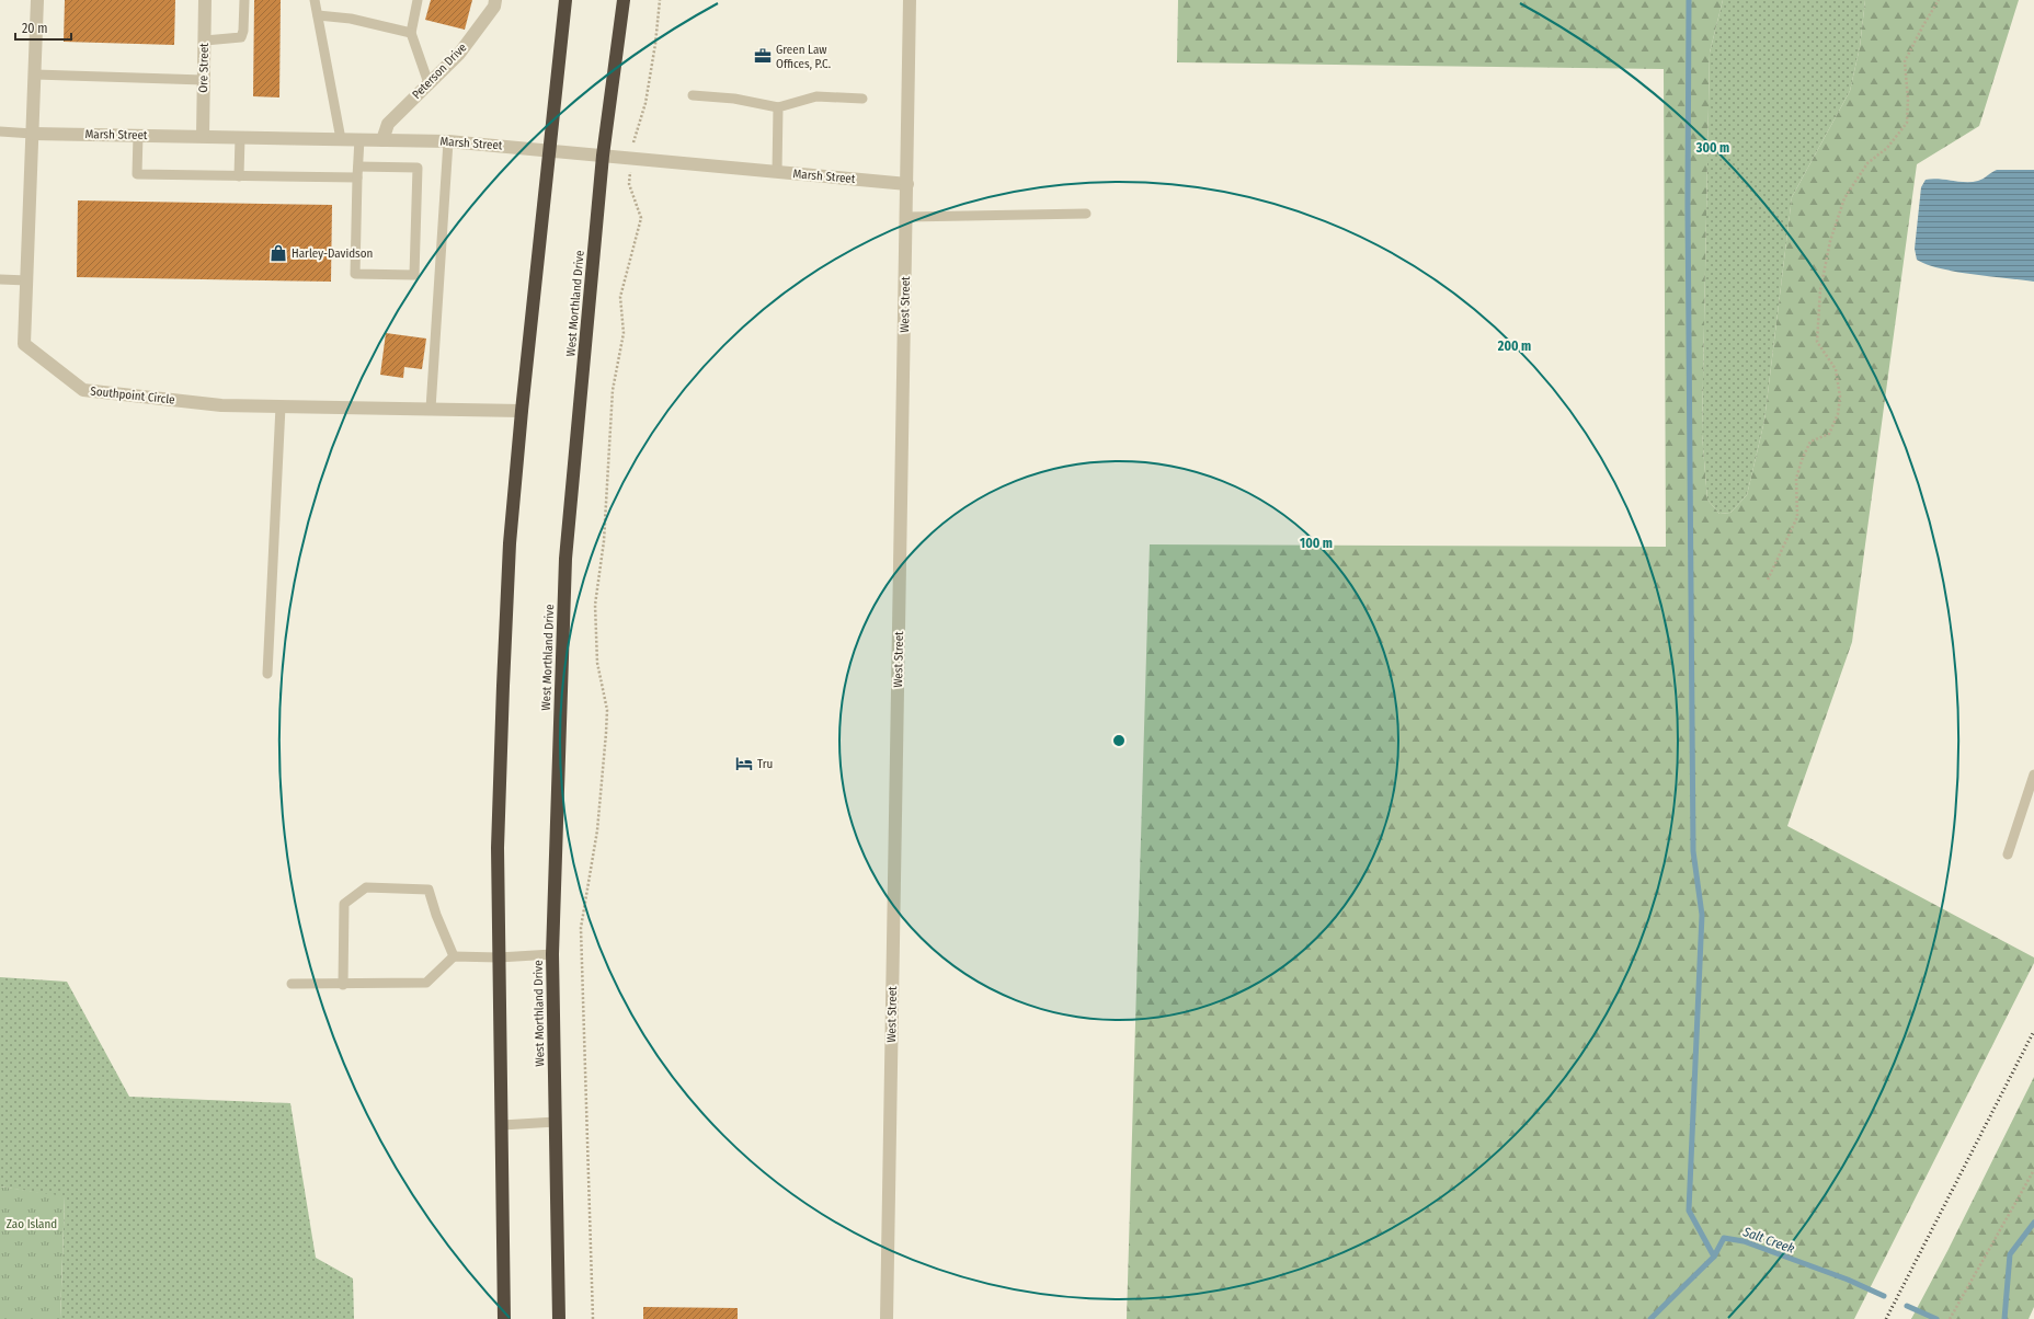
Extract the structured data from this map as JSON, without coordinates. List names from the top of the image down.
{
  "streets": {
    "highway": ["West Morthland Drive"],
    "street": [
      "Ore Street",
      "Peterson Drive",
      "Marsh Street",
      "West Street",
      "Southpoint Circle"
    ]
  },
  "crossings": [
    ["Ore Street", "Marsh Street"],
    ["Peterson Drive", "Marsh Street"],
    ["Marsh Street", "West Morthland Drive"],
    ["Marsh Street", "West Street"],
    ["Marsh Street", "Southpoint Circle"]
  ],
  "water": ["Salt Creek"],
  "parks": ["Zao Island"],
  "places": {
    "office": ["Green Law Offices, P.C."],
    "shop": ["Harley-Davidson"],
    "hotel": ["Tru"]
  },
  "scale_bar": "20 m",
  "rings": ["300 m", "200 m", "100 m"]
}
